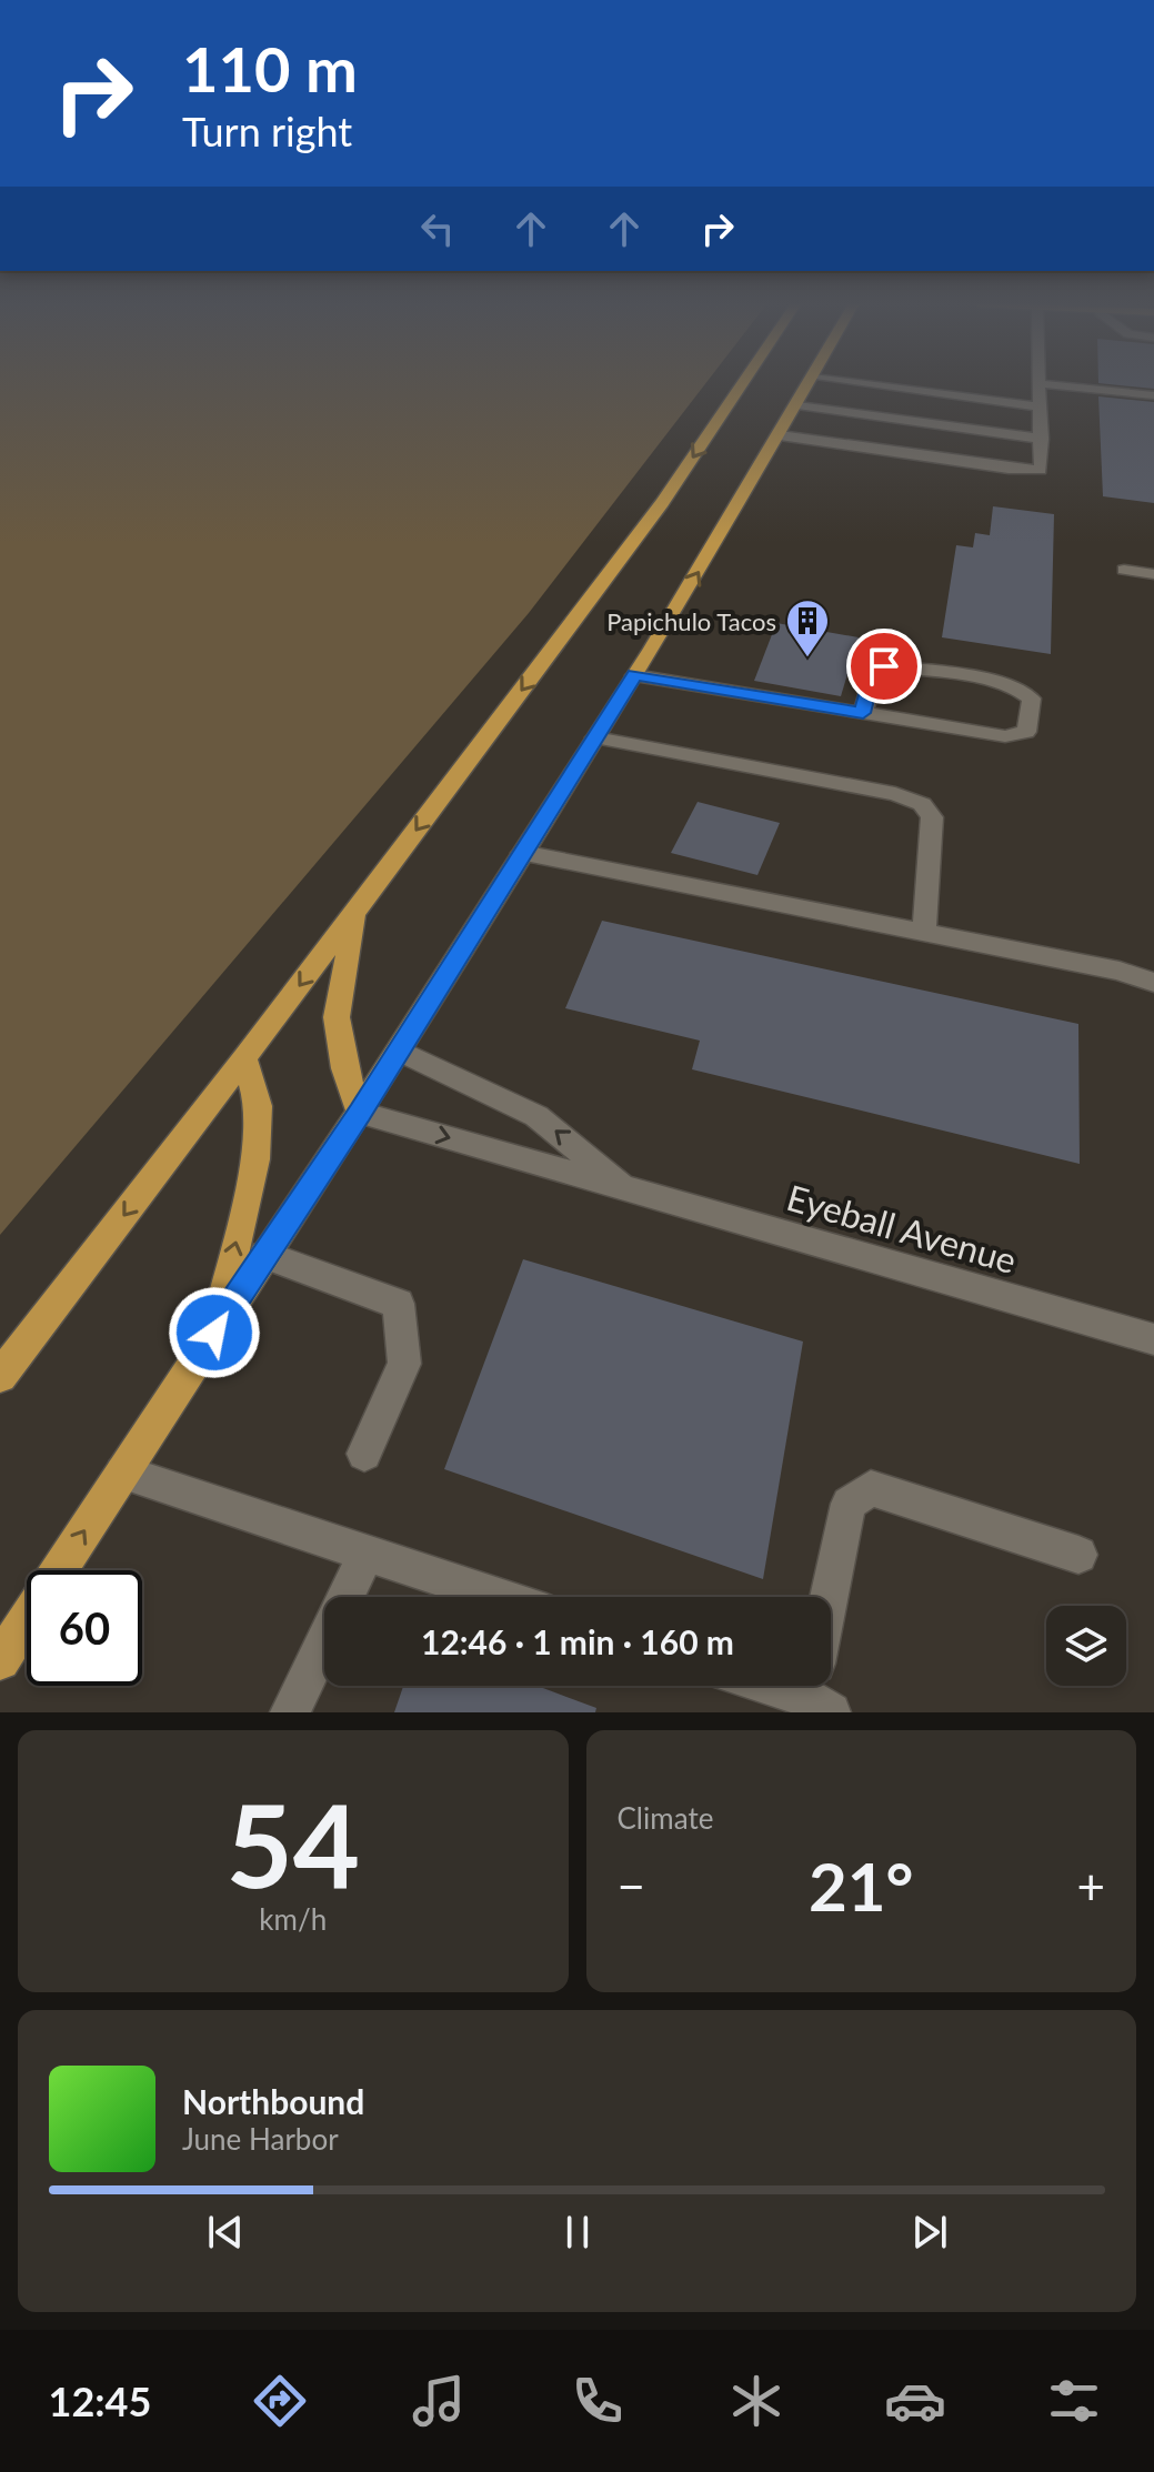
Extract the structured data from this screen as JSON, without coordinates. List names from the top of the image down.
{
  "streets": {
    "street": ["Eyeball Avenue"]
  },
  "places": {
    "building": ["Papichulo Tacos"]
  },
  "page": {
    "turn": ["110 m", "Turn right"],
    "limit": "60",
    "trip": "12:46 · 1 min · 160 m",
    "tile": [
      ["54", "km/h"],
      "Climate"
    ],
    "heat": ["−", "21°", "+"],
    "song": ["Northbound", "June Harbor"],
    "tabs": "12:45"
  }
}
